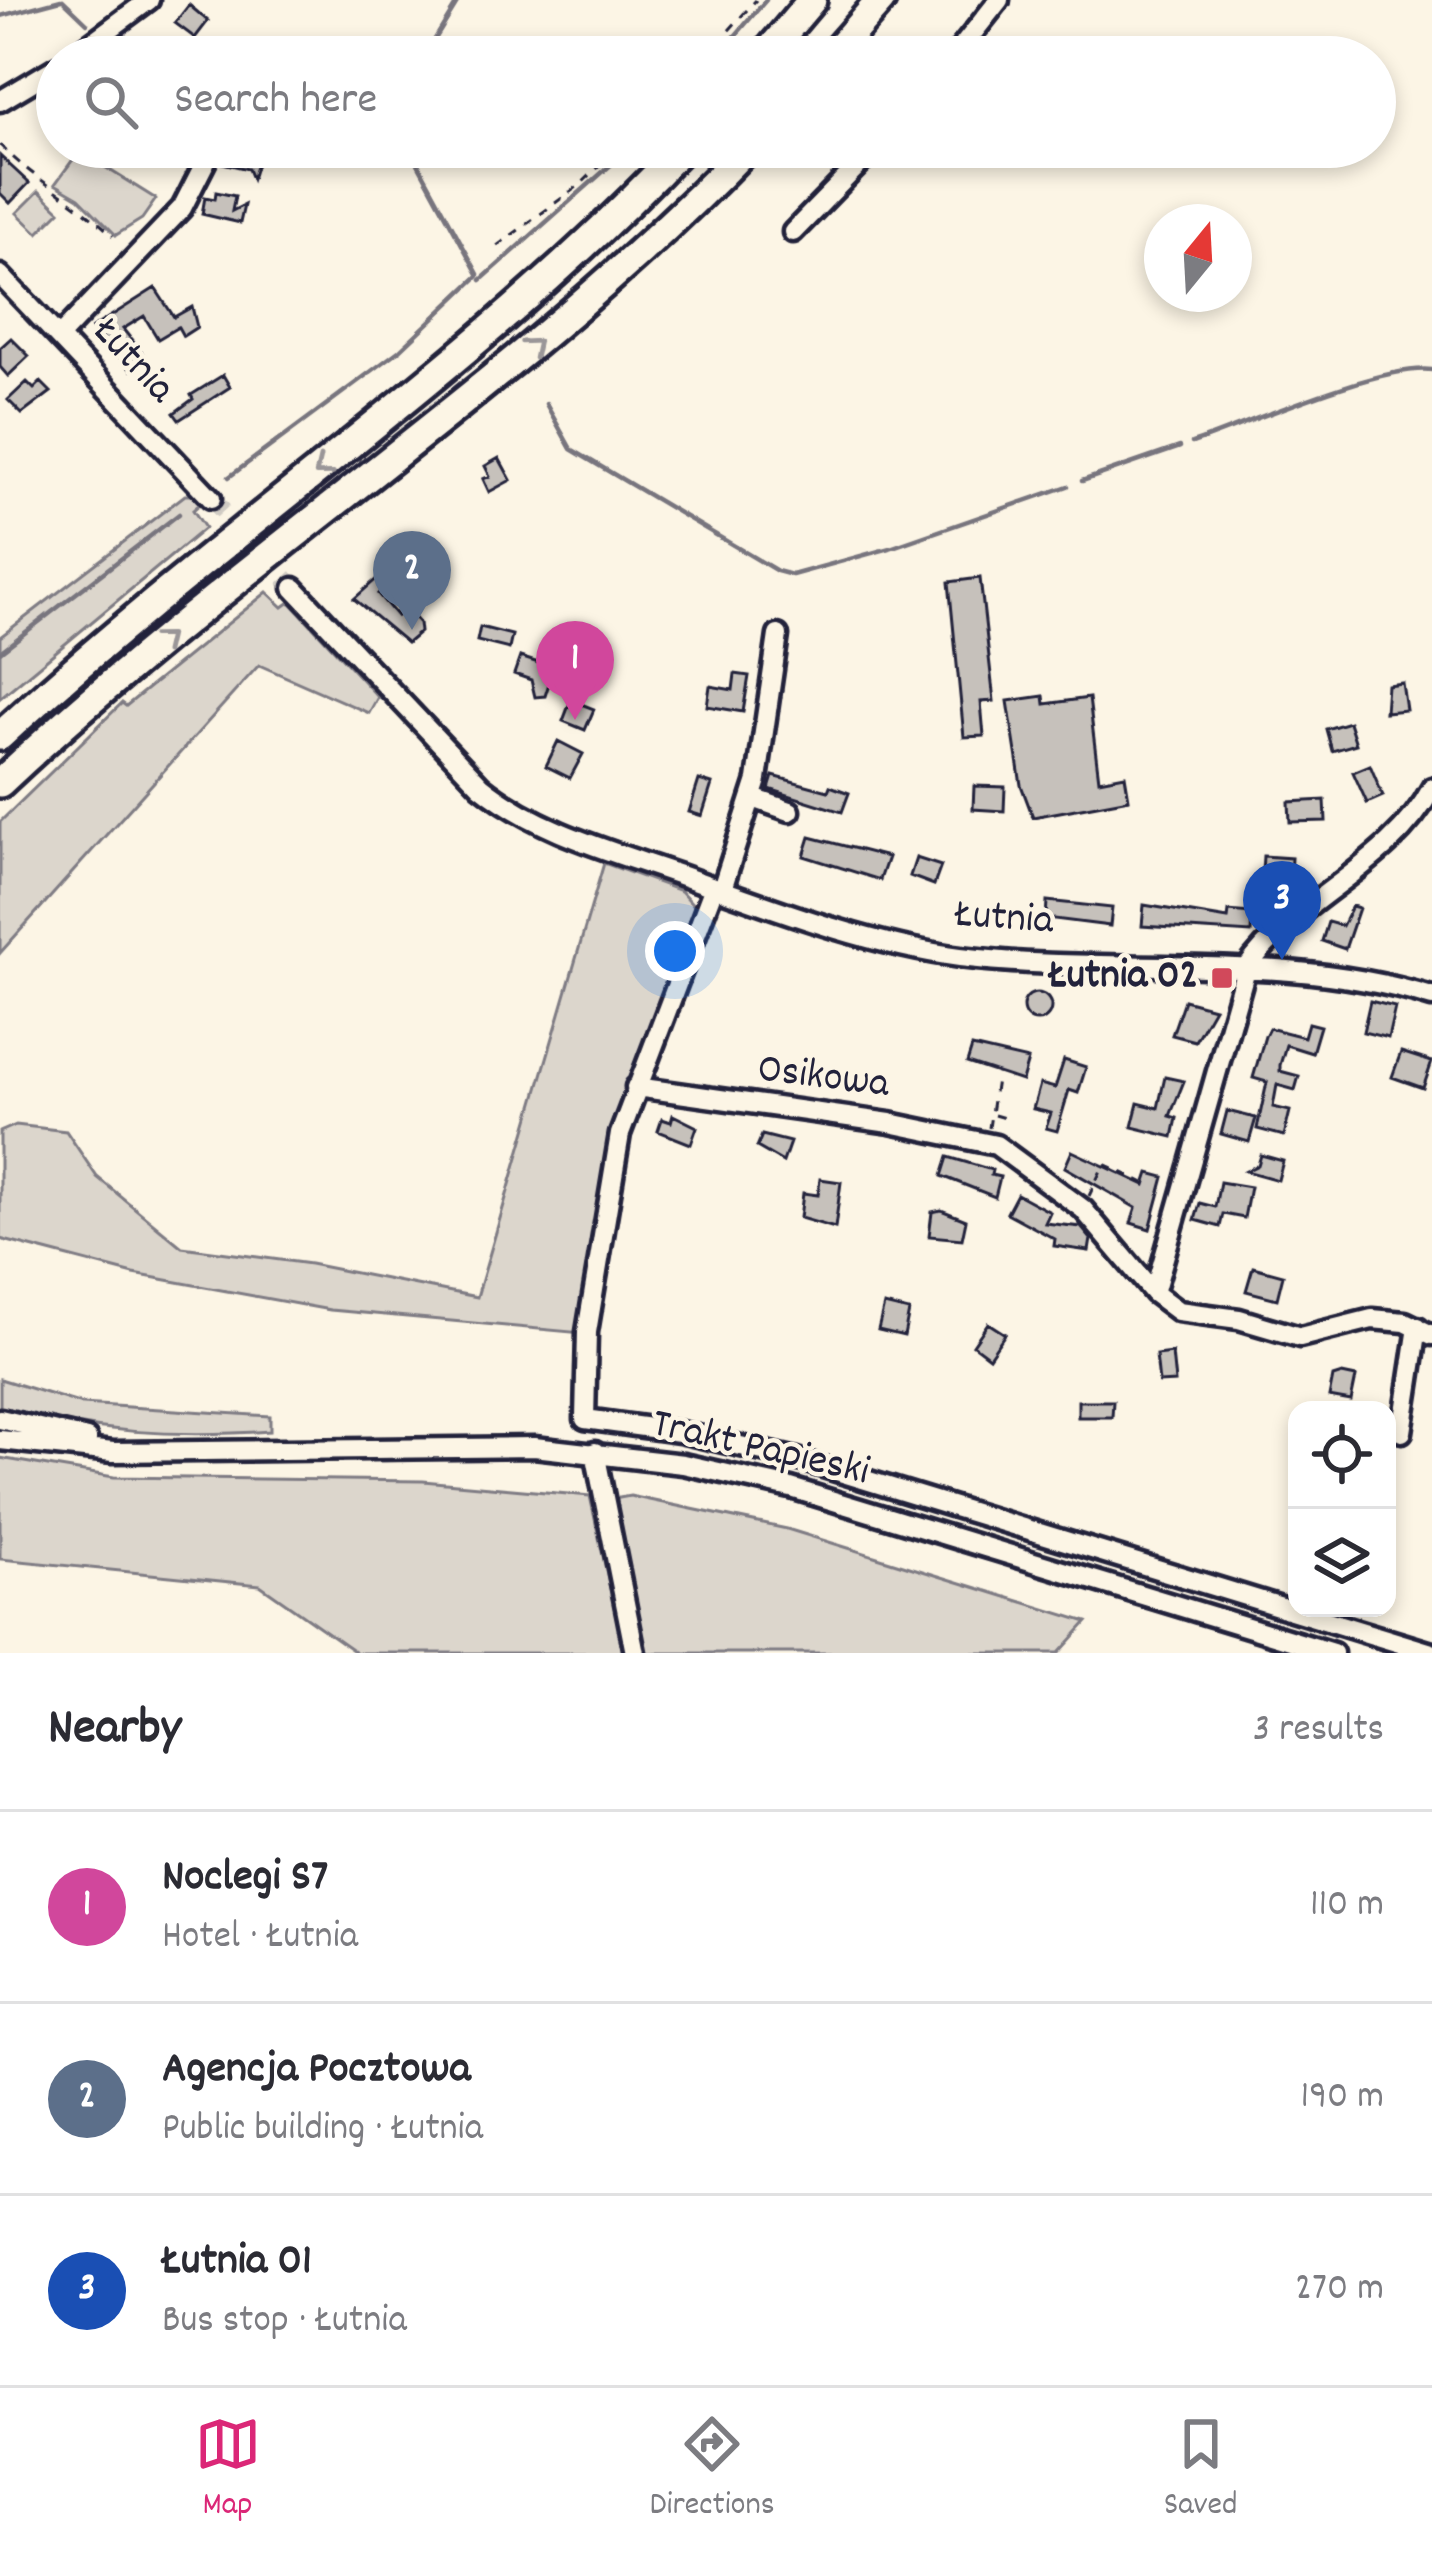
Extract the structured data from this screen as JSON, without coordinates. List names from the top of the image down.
{
  "streets": {
    "street": ["Łutnia", "Osikowa", "Trakt Papieski"]
  },
  "places": {
    "transit": ["Łutnia 02"]
  },
  "north": "top",
  "page": {
    "search": "Search here",
    "pins": ["2", "1", "3"],
    "heading": ["Nearby", "3 results"],
    "list": [
      {
        "mark": "1",
        "name": "Noclegi S7",
        "note": "Hotel · Łutnia",
        "value": "110 m"
      },
      {
        "mark": "2",
        "name": "Agencja Pocztowa",
        "note": "Public building · Łutnia",
        "value": "190 m"
      },
      {
        "mark": "3",
        "name": "Łutnia 01",
        "note": "Bus stop · Łutnia",
        "value": "270 m"
      }
    ],
    "nav": ["Map", "Directions", "Saved"]
  }
}
